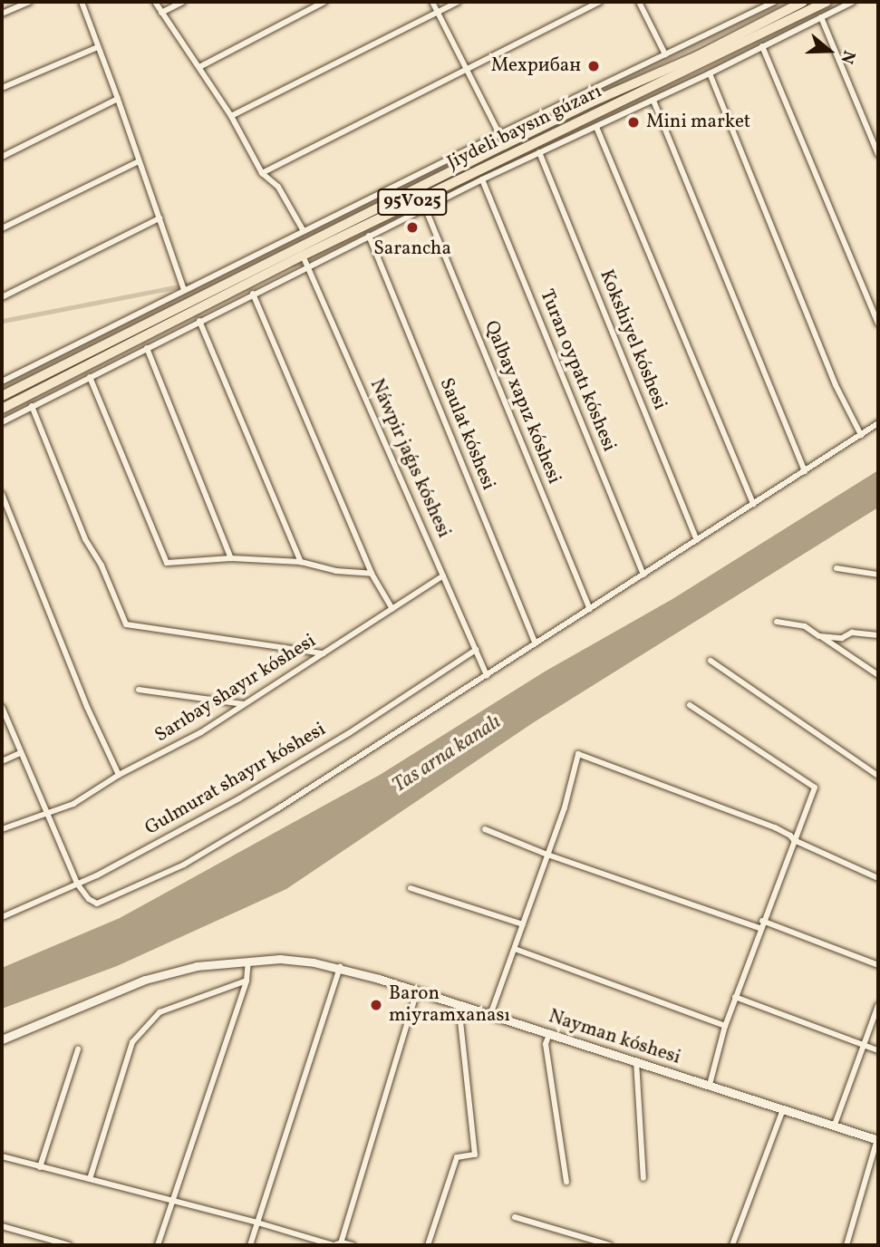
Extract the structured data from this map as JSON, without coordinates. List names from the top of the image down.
{
  "streets": {
    "main road": ["Jiydeli baysın gúzarı", "95V025", "Nayman kóshesi"],
    "street": [
      "Kokshiyel kóshesi",
      "Turan oypatı kóshesi",
      "Qalbay xapız kóshesi",
      "Saulat kóshesi",
      "Náwpir jaǵıs kóshesi",
      "Sarıbay shayır kóshesi",
      "Gulmurat shayır kóshesi"
    ]
  },
  "crossings": [
    ["Jiydeli baysın gúzarı", "Náwpir jaǵıs kóshesi"],
    ["Náwpir jaǵıs kóshesi", "Sarıbay shayır kóshesi"],
    ["Náwpir jaǵıs kóshesi", "Gulmurat shayır kóshesi"]
  ],
  "water": ["Tas arna kanalı"],
  "places": [
    "Мехрибан",
    "Mini market",
    "Sarancha",
    "Baron miyramxanası"
  ],
  "north": "right"
}
